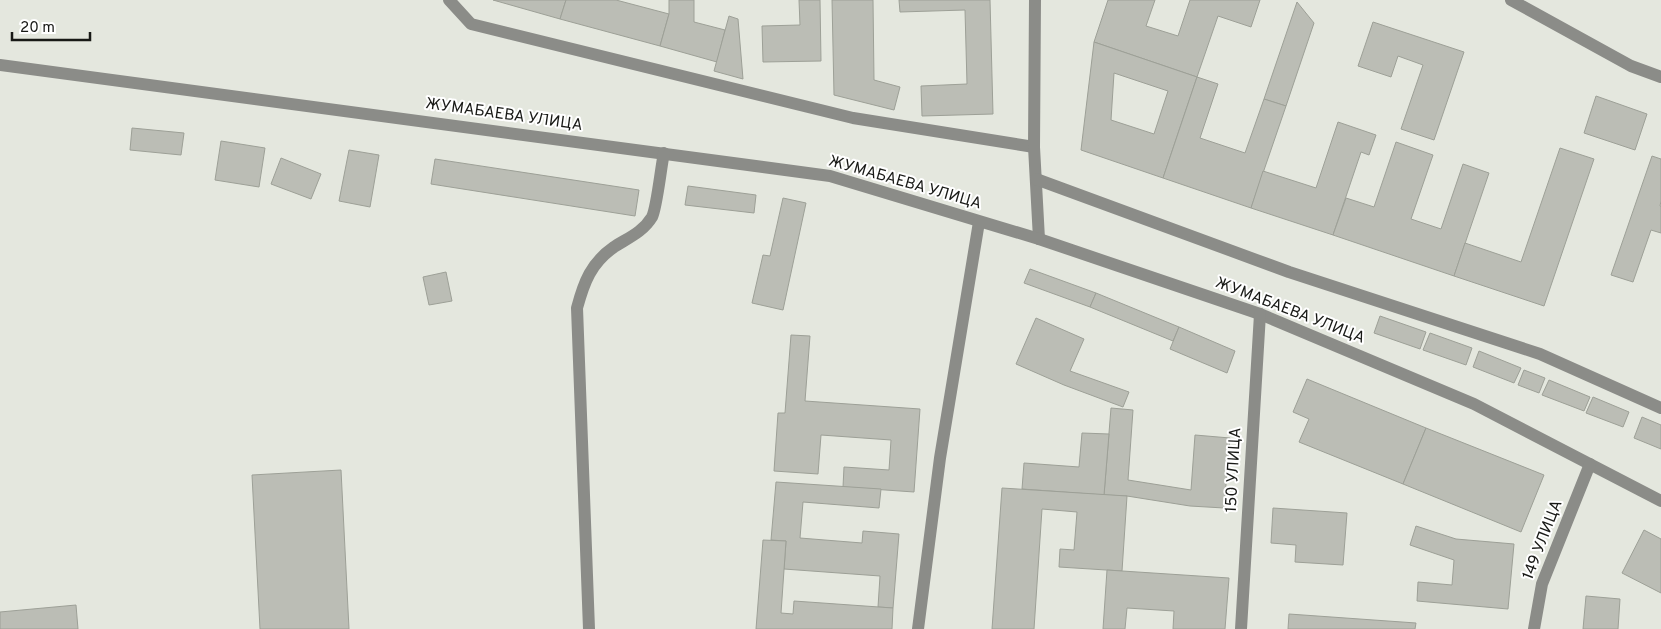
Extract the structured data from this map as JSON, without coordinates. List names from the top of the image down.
{
  "streets": {
    "street": ["ЖУМАБАЕВА УЛИЦА", "150 УЛИЦА", "149 УЛИЦА"]
  },
  "crossings": [
    ["ЖУМАБАЕВА УЛИЦА", "150 УЛИЦА"],
    ["ЖУМАБАЕВА УЛИЦА", "149 УЛИЦА"]
  ],
  "scale_bar": "20 m"
}
